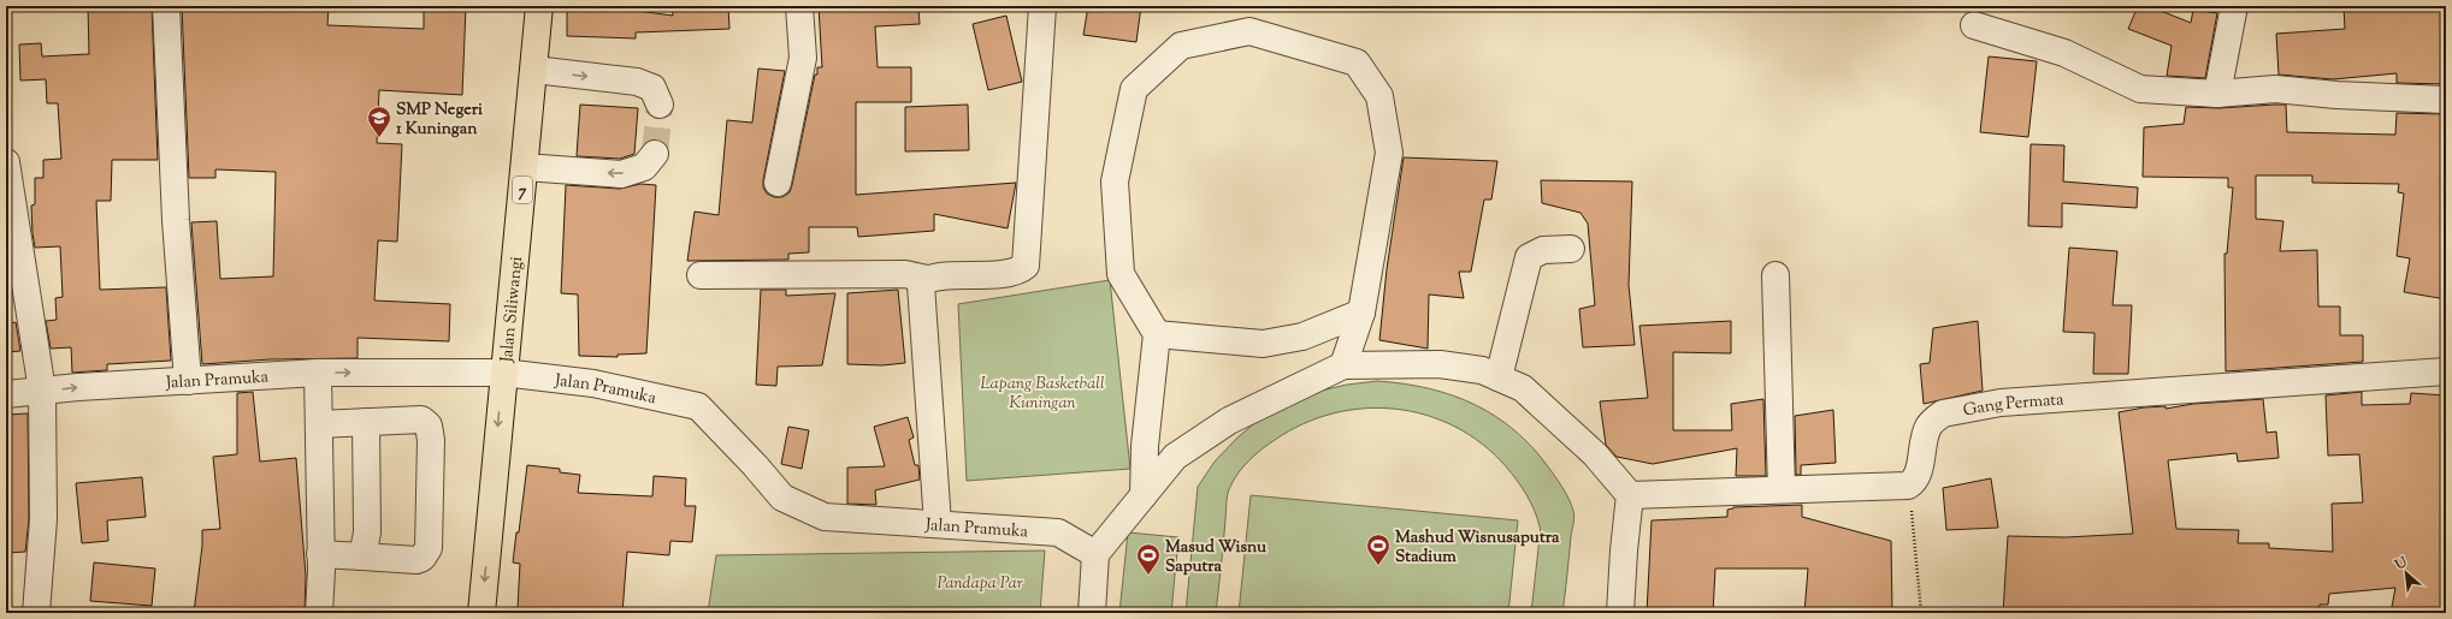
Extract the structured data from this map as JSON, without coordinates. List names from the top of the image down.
{
  "streets": {
    "main road": ["7", "Jalan Siliwangi"],
    "street": ["Jalan Pramuka", "Gang Permata"]
  },
  "crossings": [
    ["Jalan Siliwangi", "Jalan Pramuka"]
  ],
  "one_way": ["Jalan Siliwangi"],
  "parks": ["Lapang Basketball Kuningan", "Pandapa Par"],
  "places": {
    "school or university": ["SMP Negeri 1 Kuningan"],
    "sports": ["Mashud Wisnusaputra Stadium", "Masud Wisnu Saputra"]
  },
  "north": "top left"
}
